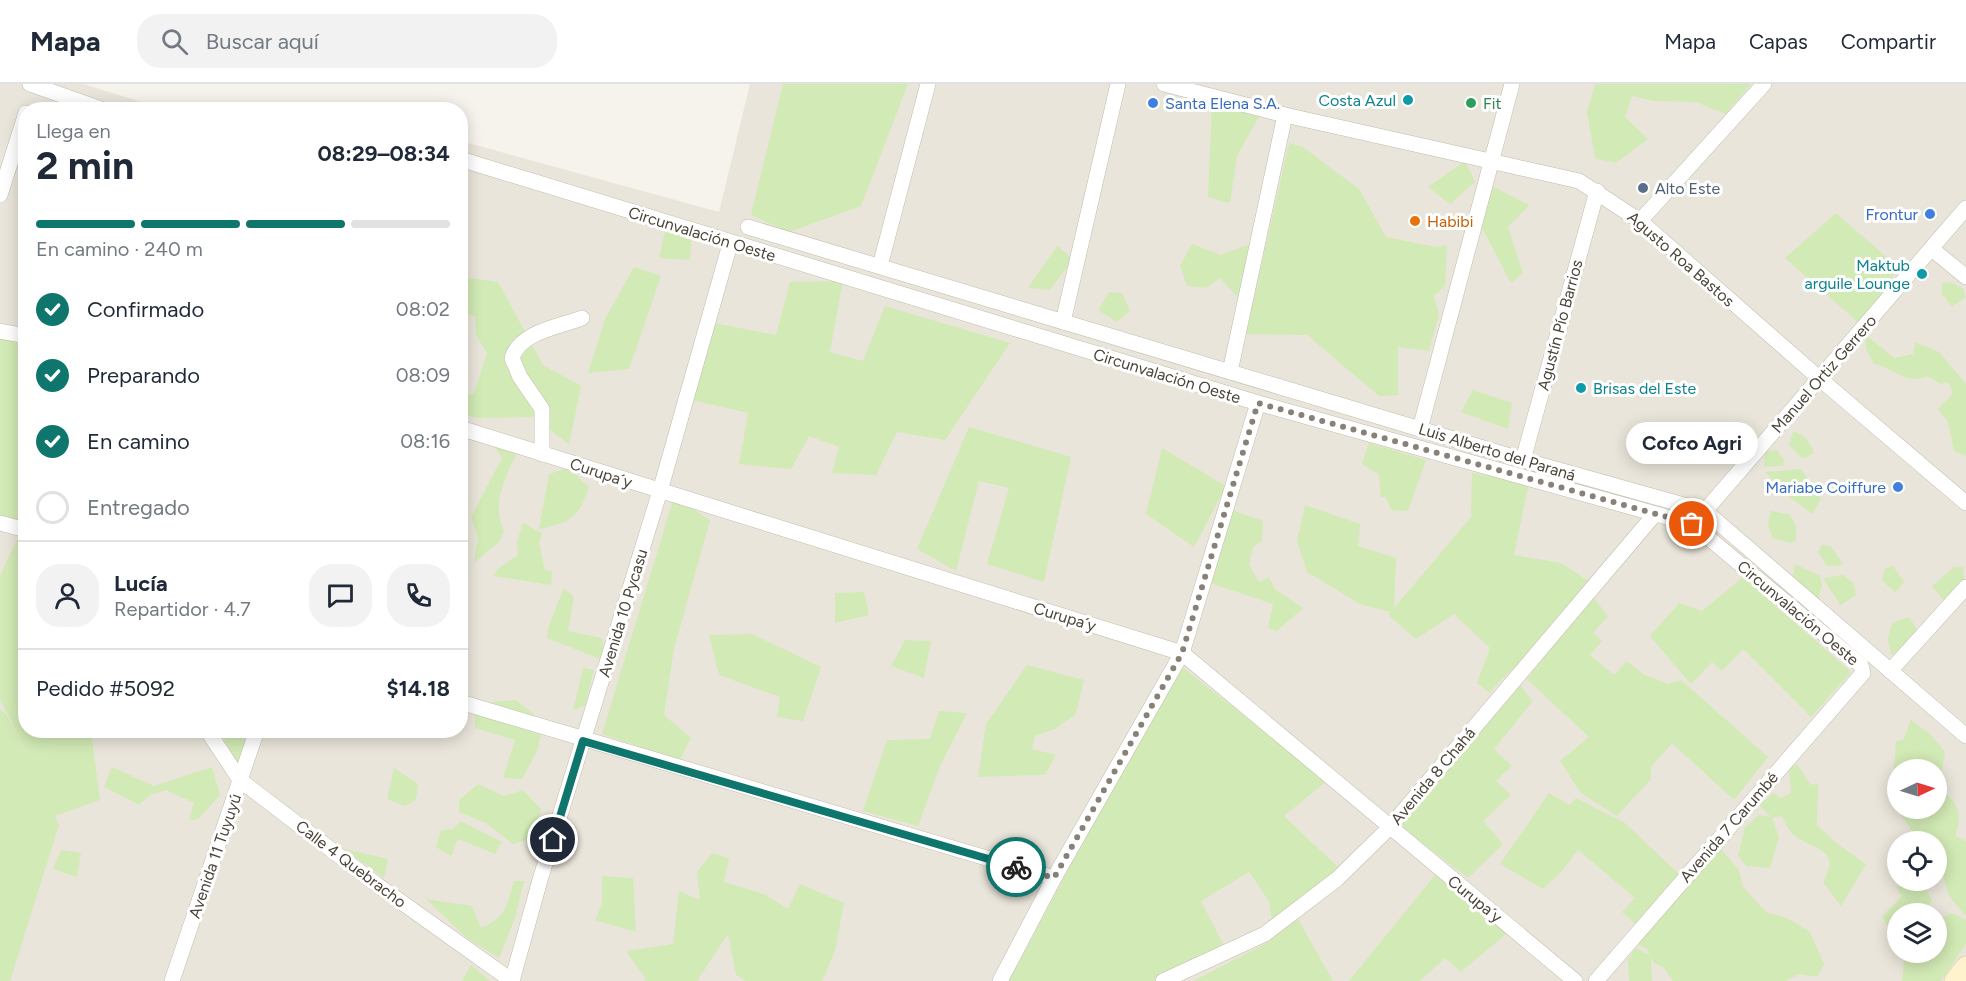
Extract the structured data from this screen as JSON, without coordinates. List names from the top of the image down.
{
  "streets": {
    "street": [
      "Circunvalación Oeste",
      "Agusto Roa Bastos",
      "Agustín Pío Barrios",
      "Manuel Ortiz Gerrero",
      "Luis Alberto del Paraná",
      "Curupa´y",
      "Avenida 10 Pycasu",
      "Avenida 8 Chahá",
      "Avenida 7 Carumbé",
      "Avenida 11 Tuyuyú",
      "Calle 4 Quebracho"
    ]
  },
  "crossings": [
    ["Circunvalación Oeste", "Avenida 10 Pycasu"],
    ["Circunvalación Oeste", "Avenida 8 Chahá"],
    ["Circunvalación Oeste", "Avenida 7 Carumbé"],
    ["Agusto Roa Bastos", "Agustín Pío Barrios"],
    ["Agusto Roa Bastos", "Manuel Ortiz Gerrero"],
    ["Agustín Pío Barrios", "Luis Alberto del Paraná"],
    ["Manuel Ortiz Gerrero", "Luis Alberto del Paraná"],
    ["Curupa´y", "Avenida 10 Pycasu"],
    ["Curupa´y", "Avenida 8 Chahá"],
    ["Avenida 10 Pycasu", "Calle 4 Quebracho"],
    ["Avenida 11 Tuyuyú", "Calle 4 Quebracho"]
  ],
  "places": [
    "Costa Azul",
    "Santa Elena S.A.",
    "Fit",
    "Alto Este",
    "Frontur",
    "Habibi",
    "Maktub arguile Lounge",
    "Brisas del Este",
    "Mariabe Coiffure",
    "Cofco Agri"
  ],
  "north": "right",
  "page": {
    "header": "Mapa",
    "search": "Buscar aquí",
    "nav": ["Mapa", "Capas", "Compartir"],
    "heading": ["2 min", "Llega en", "08:29–08:34"],
    "panel": [
      "Lucía",
      "Repartidor · 4.7",
      "Pedido #5092",
      "$14.18"
    ],
    "bar": "En camino · 240 m",
    "list": [
      ["Confirmado", "08:02"],
      ["Preparando", "08:09"],
      ["En camino", "08:16"],
      "Entregado"
    ],
    "bubble": "Cofco Agri"
  }
}
